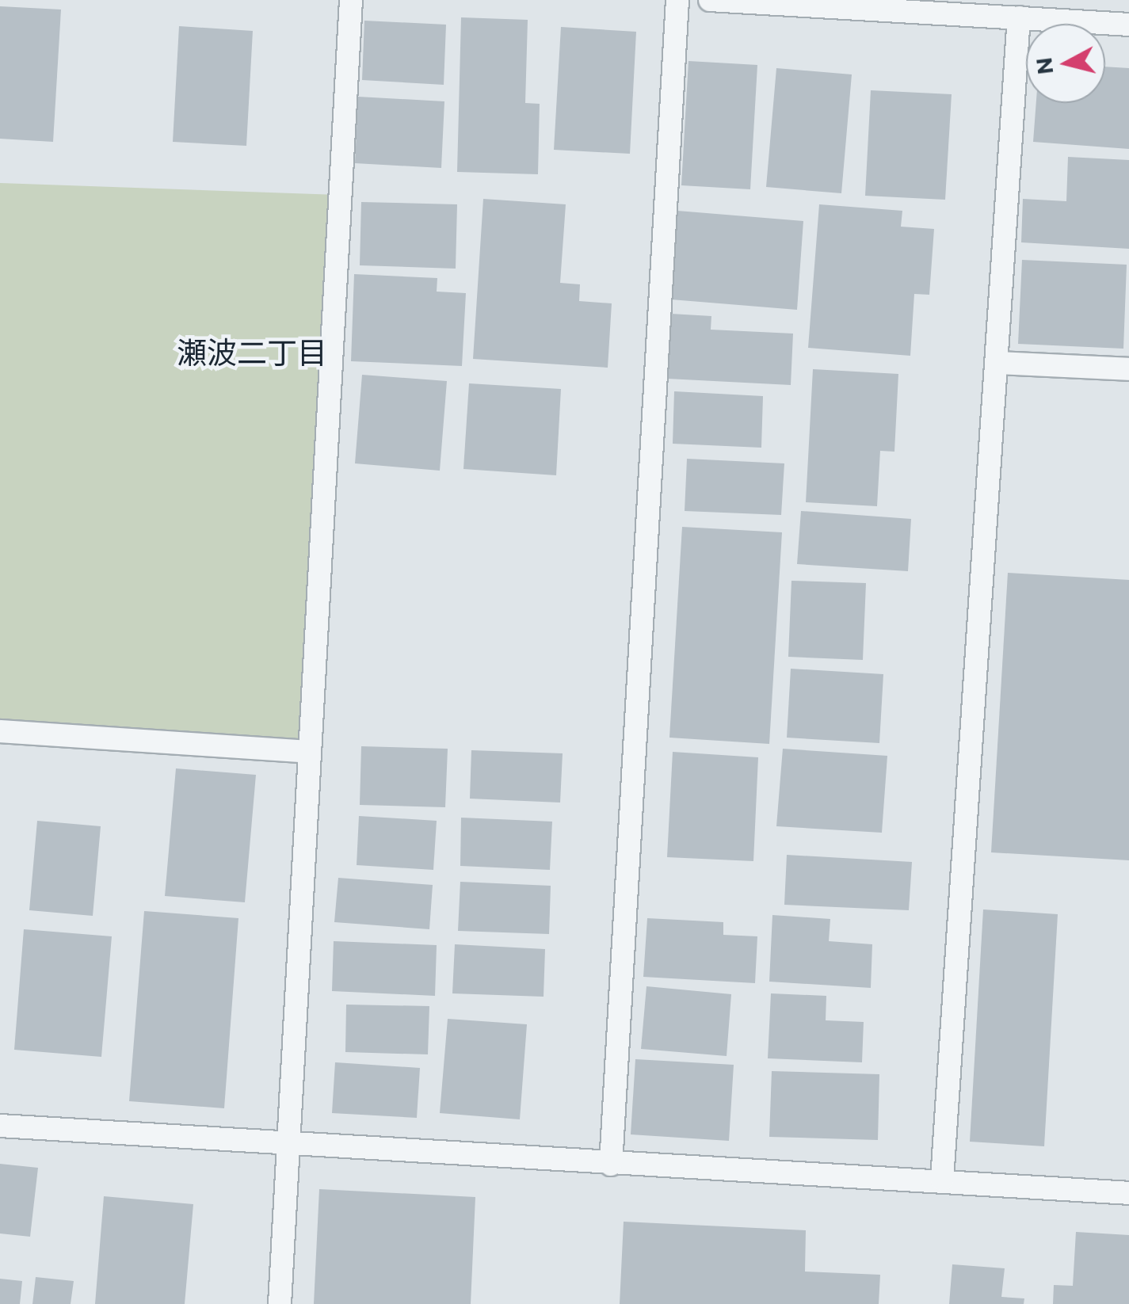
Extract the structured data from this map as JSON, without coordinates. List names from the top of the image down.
{
  "districts": ["瀬波二丁目"],
  "north": "left"
}
